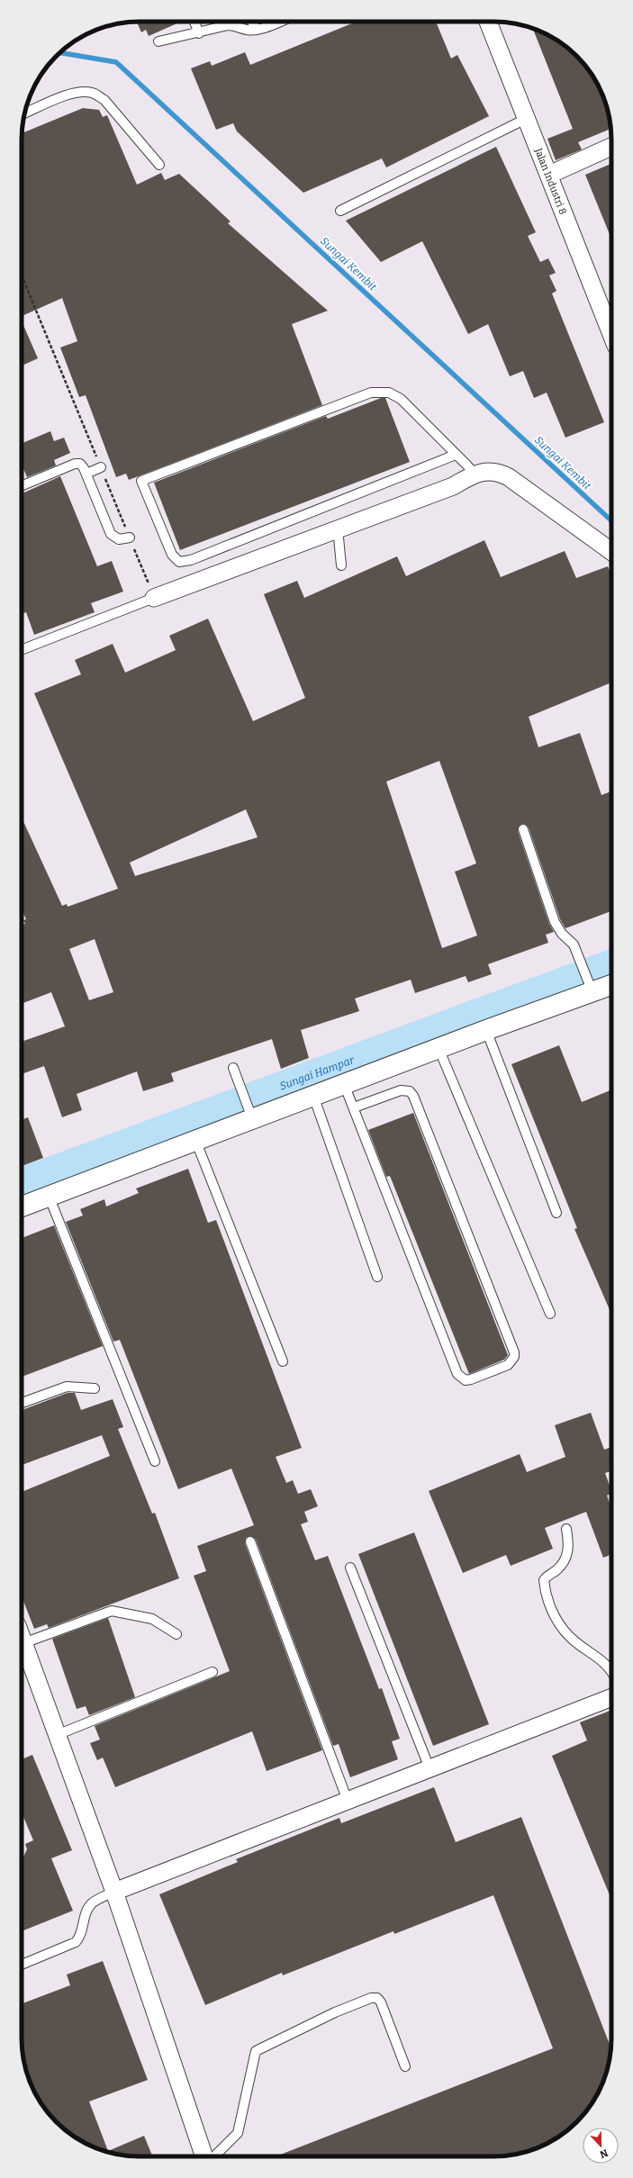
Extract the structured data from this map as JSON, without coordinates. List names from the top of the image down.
{
  "streets": {
    "street": ["Jalan Industri 8"]
  },
  "water": ["Sungai Kembit", "Sungai Hampar"],
  "north": "bottom"
}
